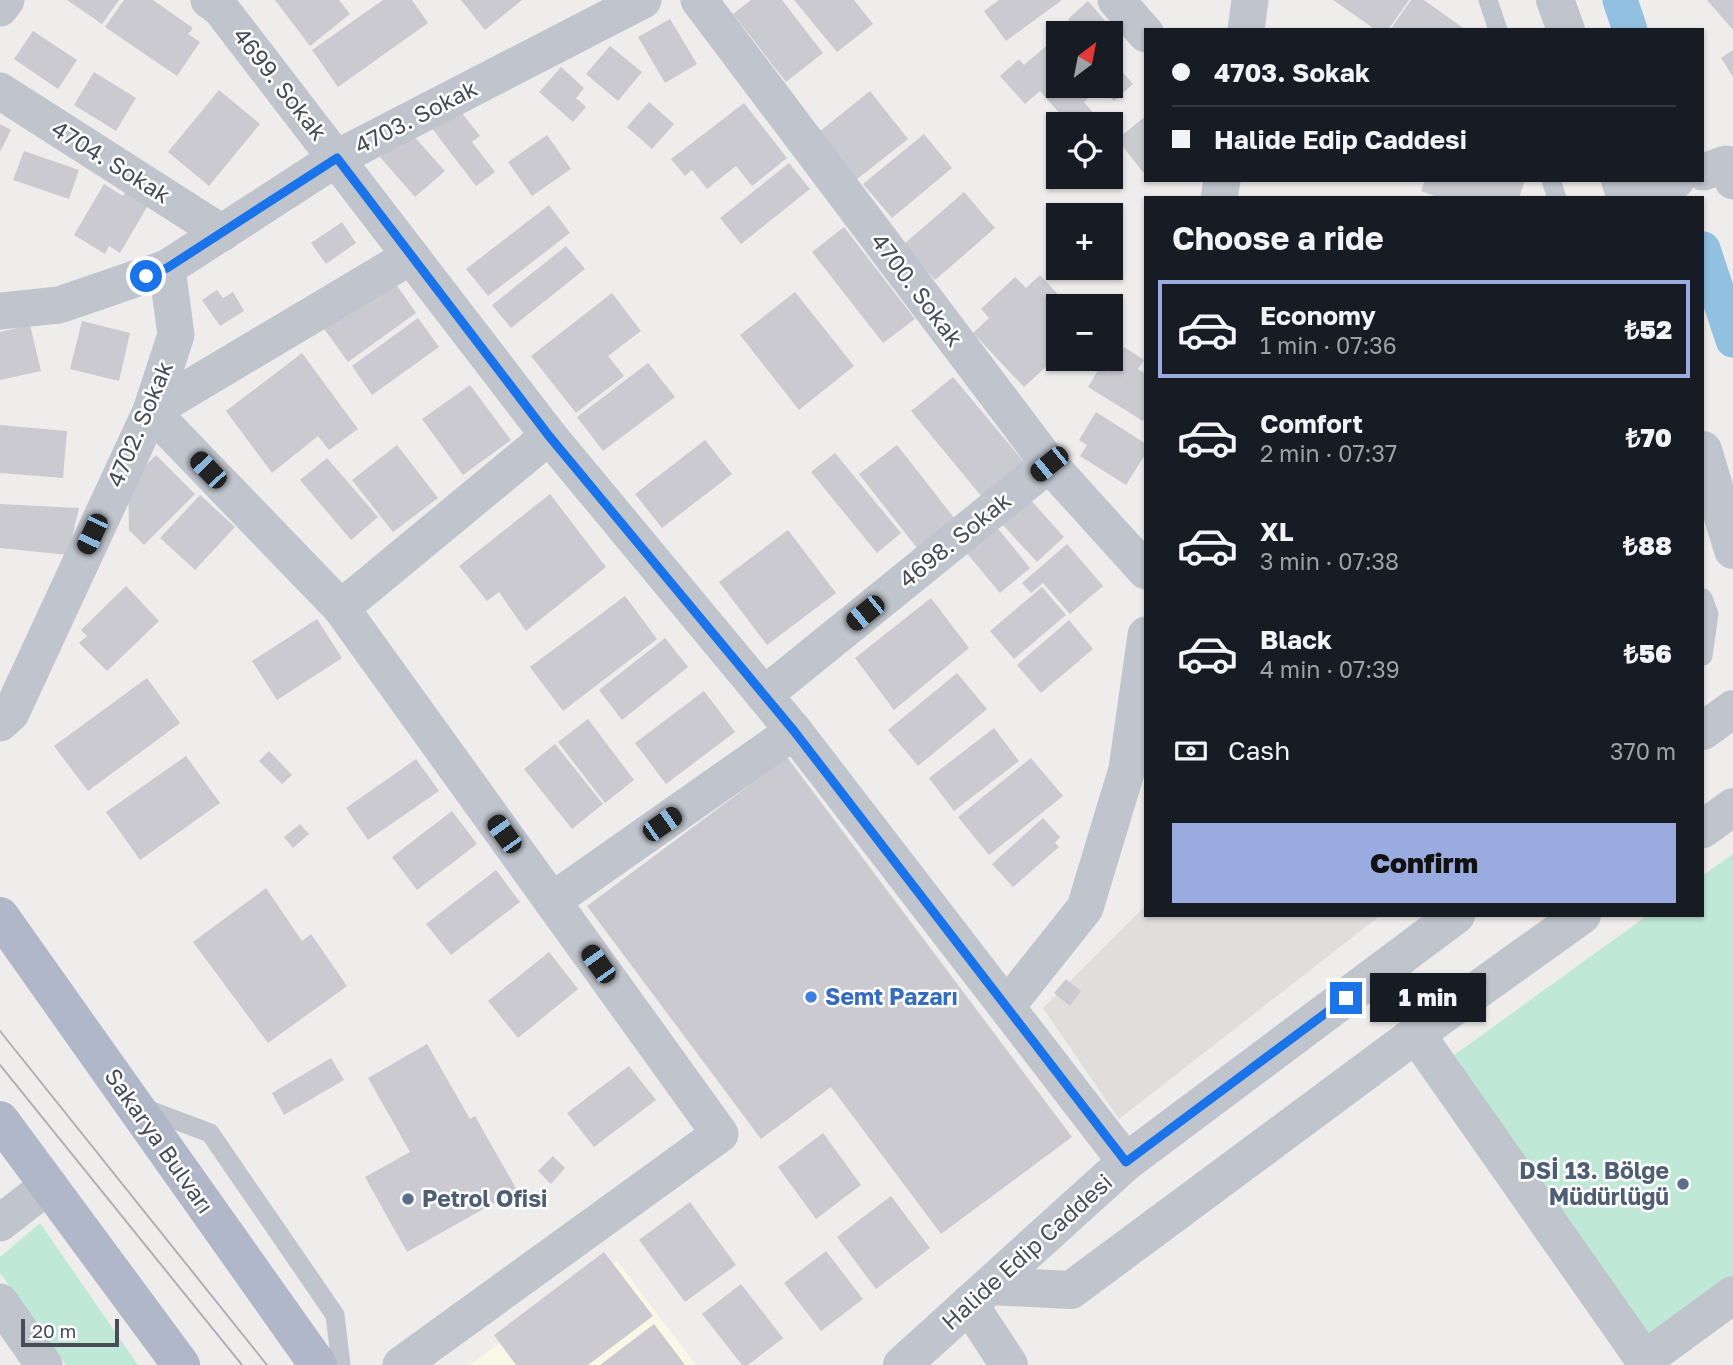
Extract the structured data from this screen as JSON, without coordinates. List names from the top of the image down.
{
  "streets": {
    "main road": ["Sakarya Bulvarı"],
    "street": [
      "4699. Sokak",
      "4703. Sokak",
      "4704. Sokak",
      "4700. Sokak",
      "4702. Sokak",
      "4698. Sokak",
      "Halide Edip Caddesi"
    ]
  },
  "crossings": [
    ["4699. Sokak", "4703. Sokak"],
    ["4699. Sokak", "4698. Sokak"],
    ["4699. Sokak", "Halide Edip Caddesi"],
    ["4703. Sokak", "4704. Sokak"],
    ["4703. Sokak", "4702. Sokak"],
    ["4700. Sokak", "4698. Sokak"]
  ],
  "places": ["Semt Pazarı", "DSİ 13. Bölge Müdürlüğü", "Petrol Ofisi"],
  "scale_bar": "20 m",
  "north": "top right",
  "page": {
    "map_buttons": ["+", "−"],
    "banner": ["4703. Sokak", "Halide Edip Caddesi"],
    "heading": "Choose a ride",
    "list": [
      {
        "name": "Economy",
        "note": "1 min · 07:36",
        "value": "₺52"
      },
      {
        "name": "Comfort",
        "note": "2 min · 07:37",
        "value": "₺70"
      },
      {
        "name": "XL",
        "note": "3 min · 07:38",
        "value": "₺88"
      },
      {
        "name": "Black",
        "note": "4 min · 07:39",
        "value": "₺56"
      }
    ],
    "pay": ["Cash", "370 m"],
    "buttons": "Confirm",
    "bubble": "1 min",
    "scale": "20 m"
  }
}
